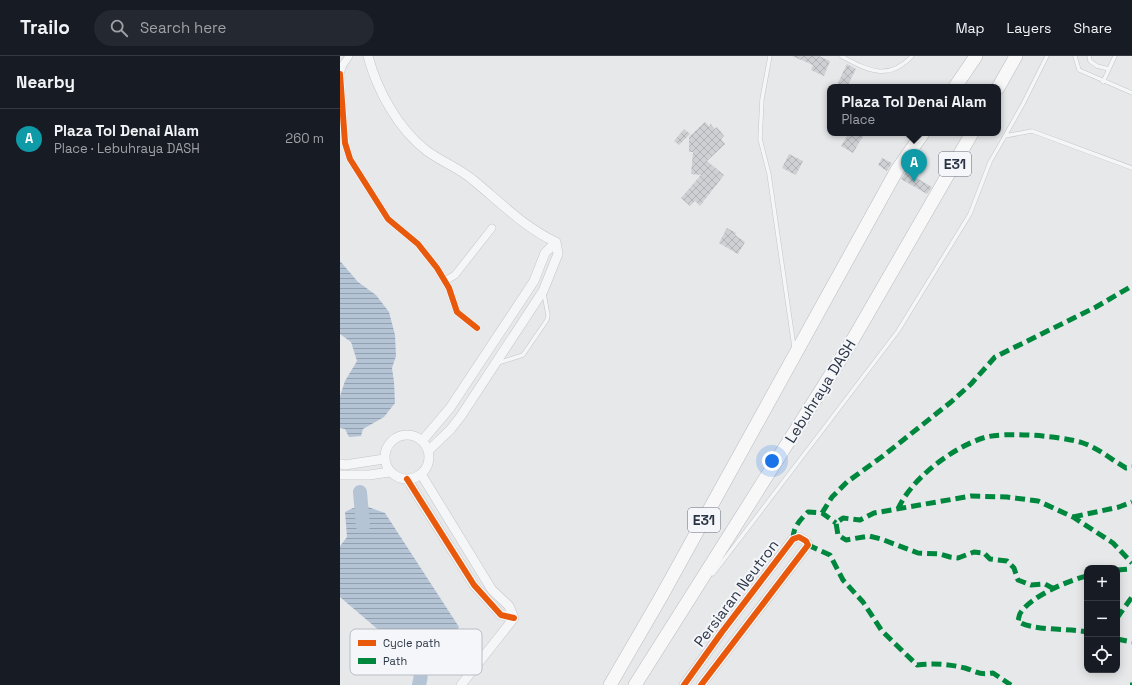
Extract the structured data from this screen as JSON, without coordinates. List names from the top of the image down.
{
  "streets": {
    "highway": ["E31", "Lebuhraya DASH"],
    "street": ["Persiaran Neutron"]
  },
  "legend": ["Cycle path", "Path"],
  "page": {
    "header": "Trailo",
    "search": "Search here",
    "nav": ["Map", "Layers", "Share"],
    "heading": "Nearby",
    "popup": ["Plaza Tol Denai Alam", "Place"],
    "list": [
      {
        "mark": "A",
        "name": "Plaza Tol Denai Alam",
        "note": "Place · Lebuhraya DASH",
        "value": "260 m"
      }
    ],
    "pins": "A",
    "map_buttons": ["+", "−"]
  }
}
